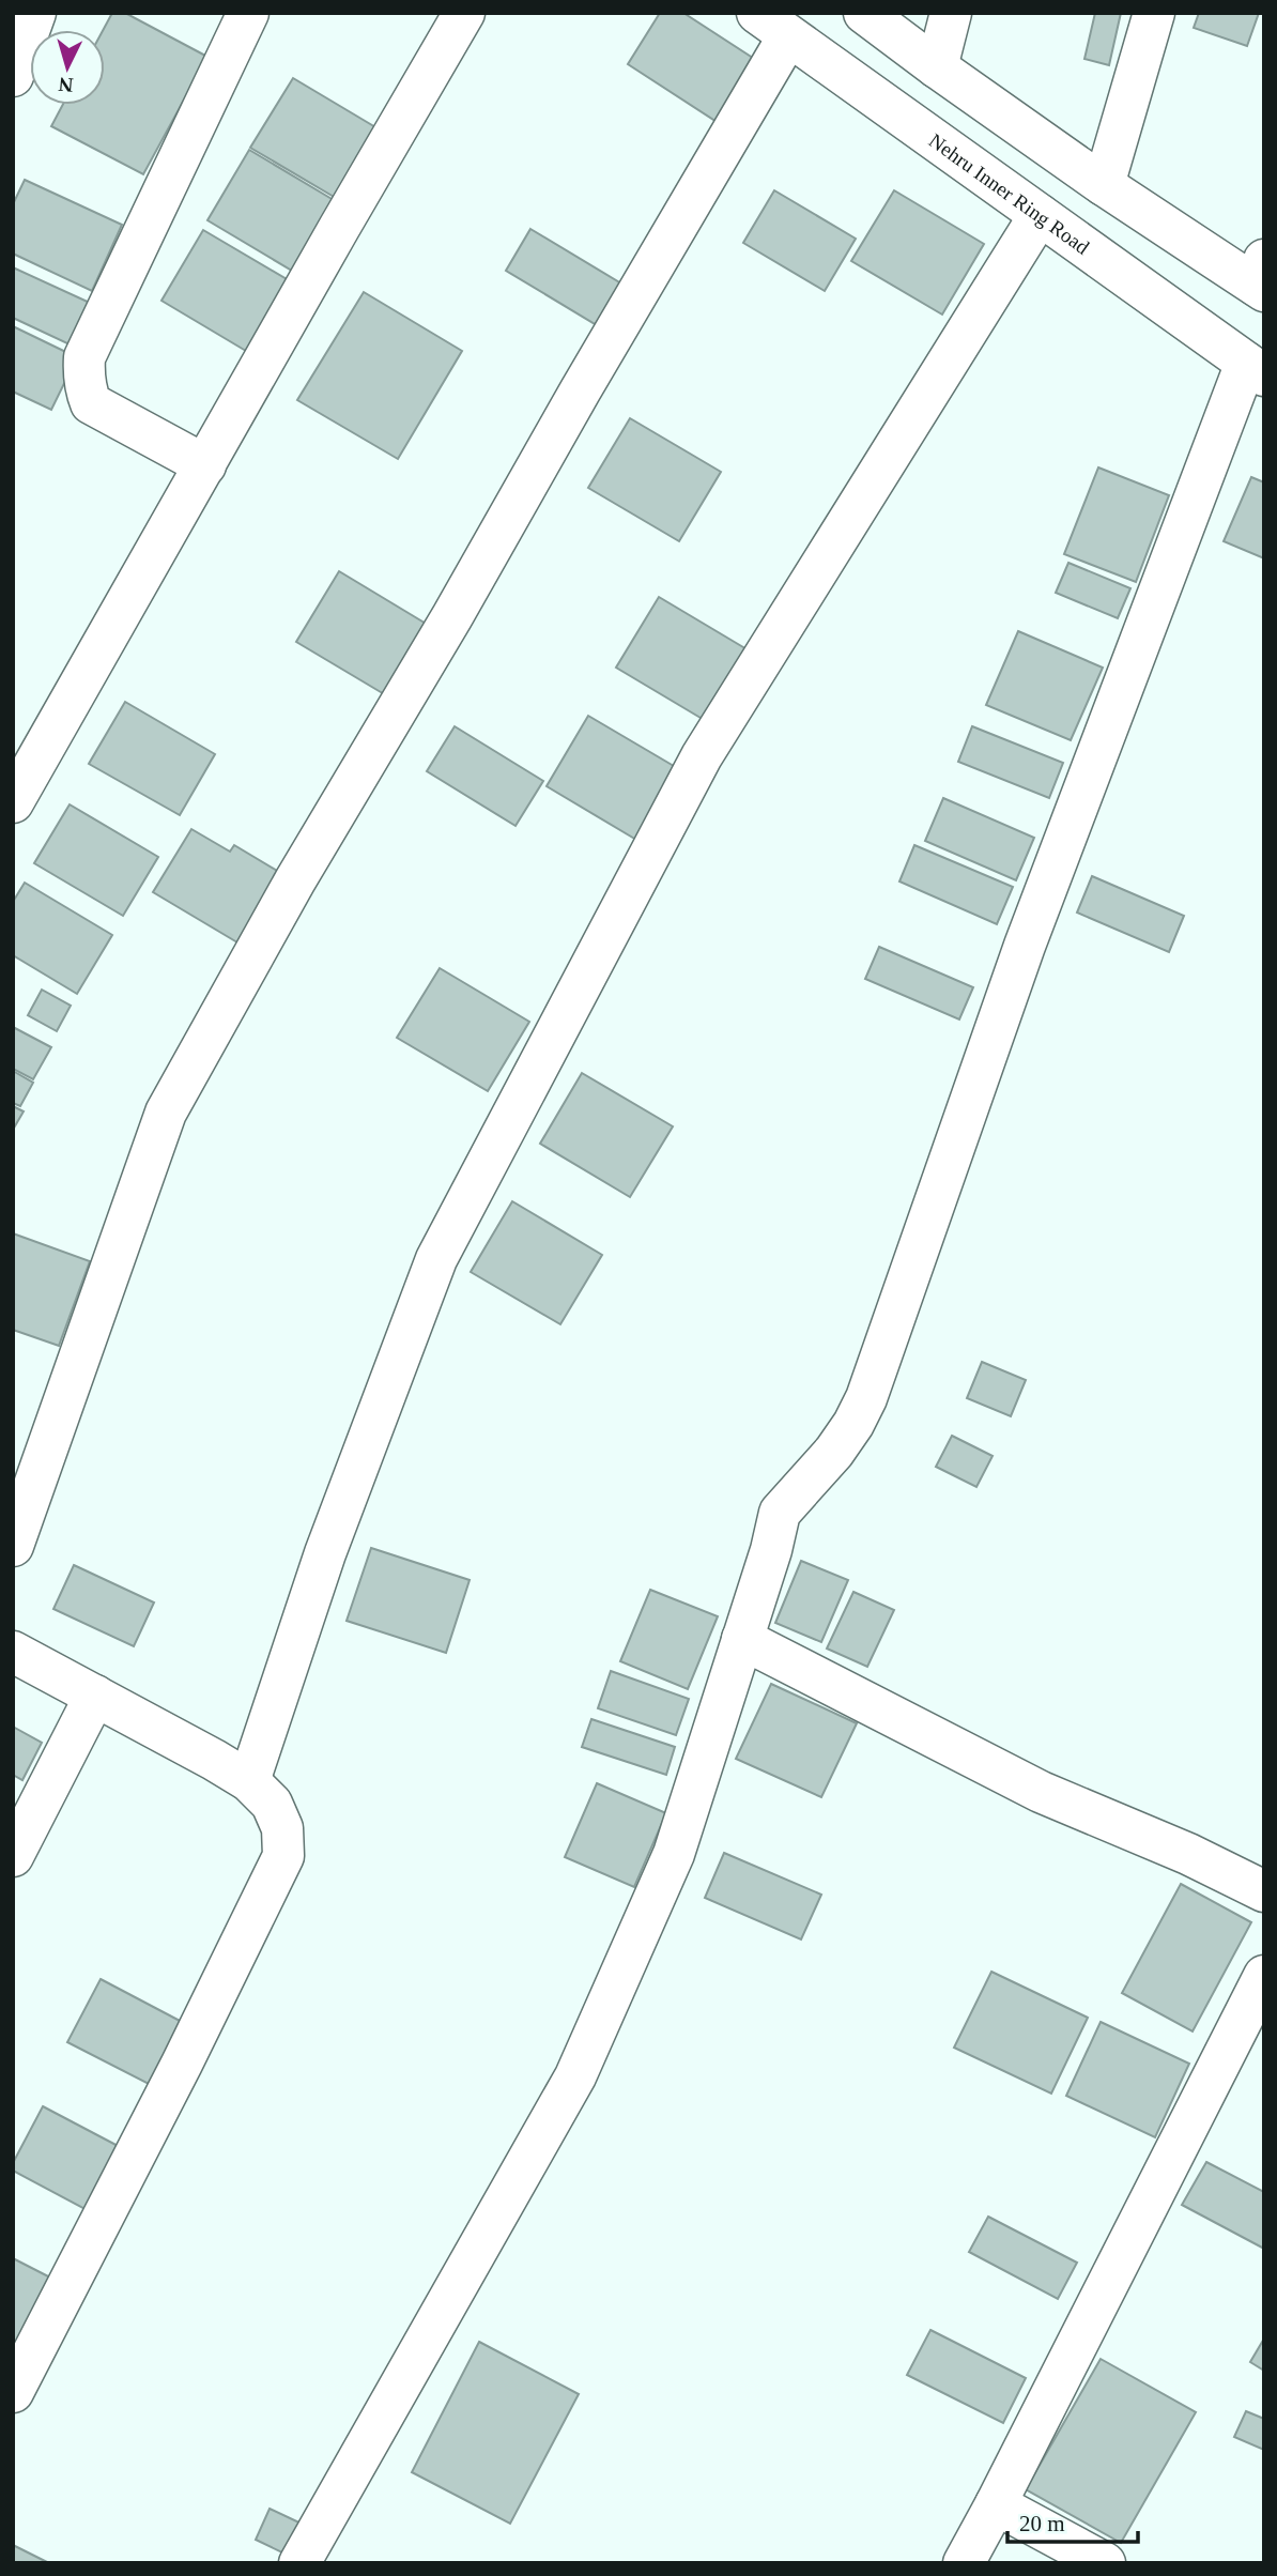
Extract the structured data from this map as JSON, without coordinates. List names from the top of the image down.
{
  "streets": {
    "street": ["Nehru Inner Ring Road"]
  },
  "scale_bar": "20 m",
  "north": "bottom"
}
